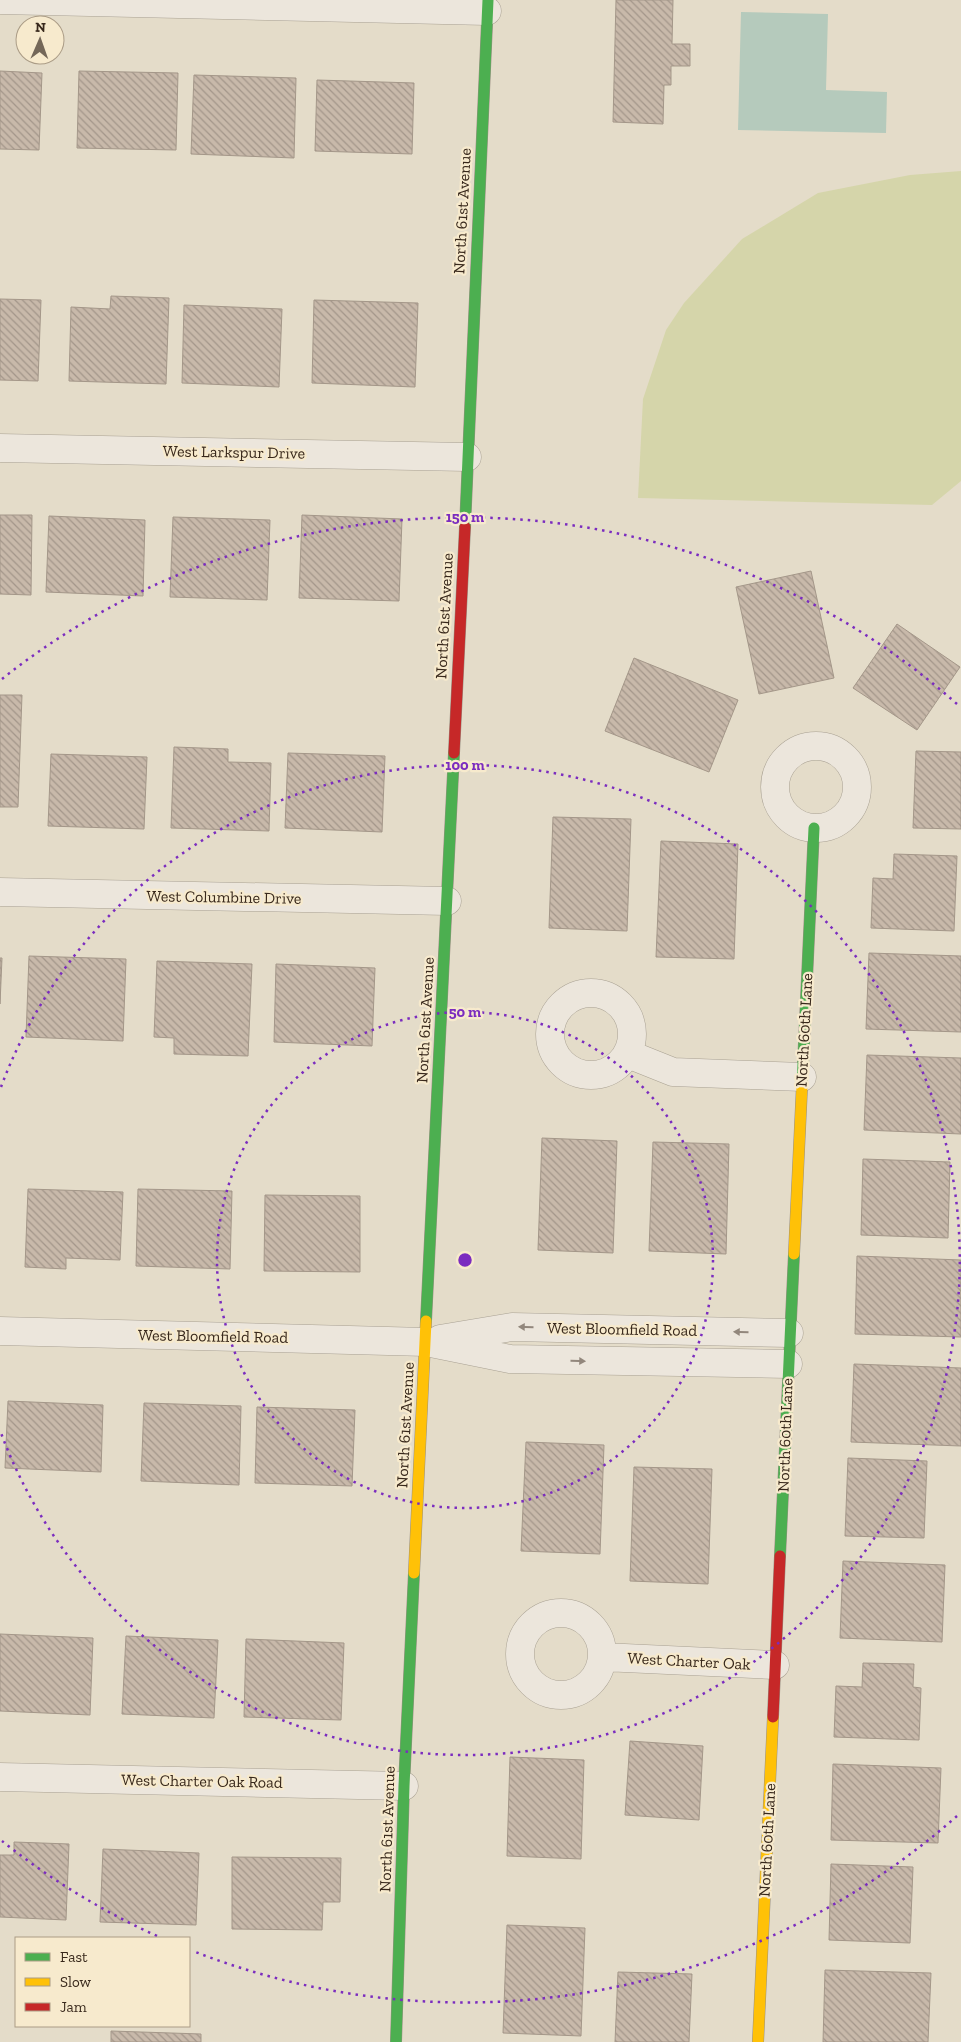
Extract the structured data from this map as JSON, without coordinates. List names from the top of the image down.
{
  "streets": {
    "street": [
      "North 61st Avenue",
      "West Larkspur Drive",
      "West Columbine Drive",
      "North 60th Lane",
      "West Bloomfield Road",
      "West Charter Oak",
      "West Charter Oak Road"
    ]
  },
  "crossings": [
    ["North 61st Avenue", "West Larkspur Drive"],
    ["North 61st Avenue", "West Columbine Drive"],
    ["North 61st Avenue", "West Bloomfield Road"],
    ["North 61st Avenue", "West Charter Oak Road"],
    ["North 60th Lane", "West Bloomfield Road"],
    ["North 60th Lane", "West Charter Oak"]
  ],
  "legend": ["Fast", "Slow", "Jam"],
  "north": "top",
  "rings": ["150 m", "100 m", "50 m"]
}
